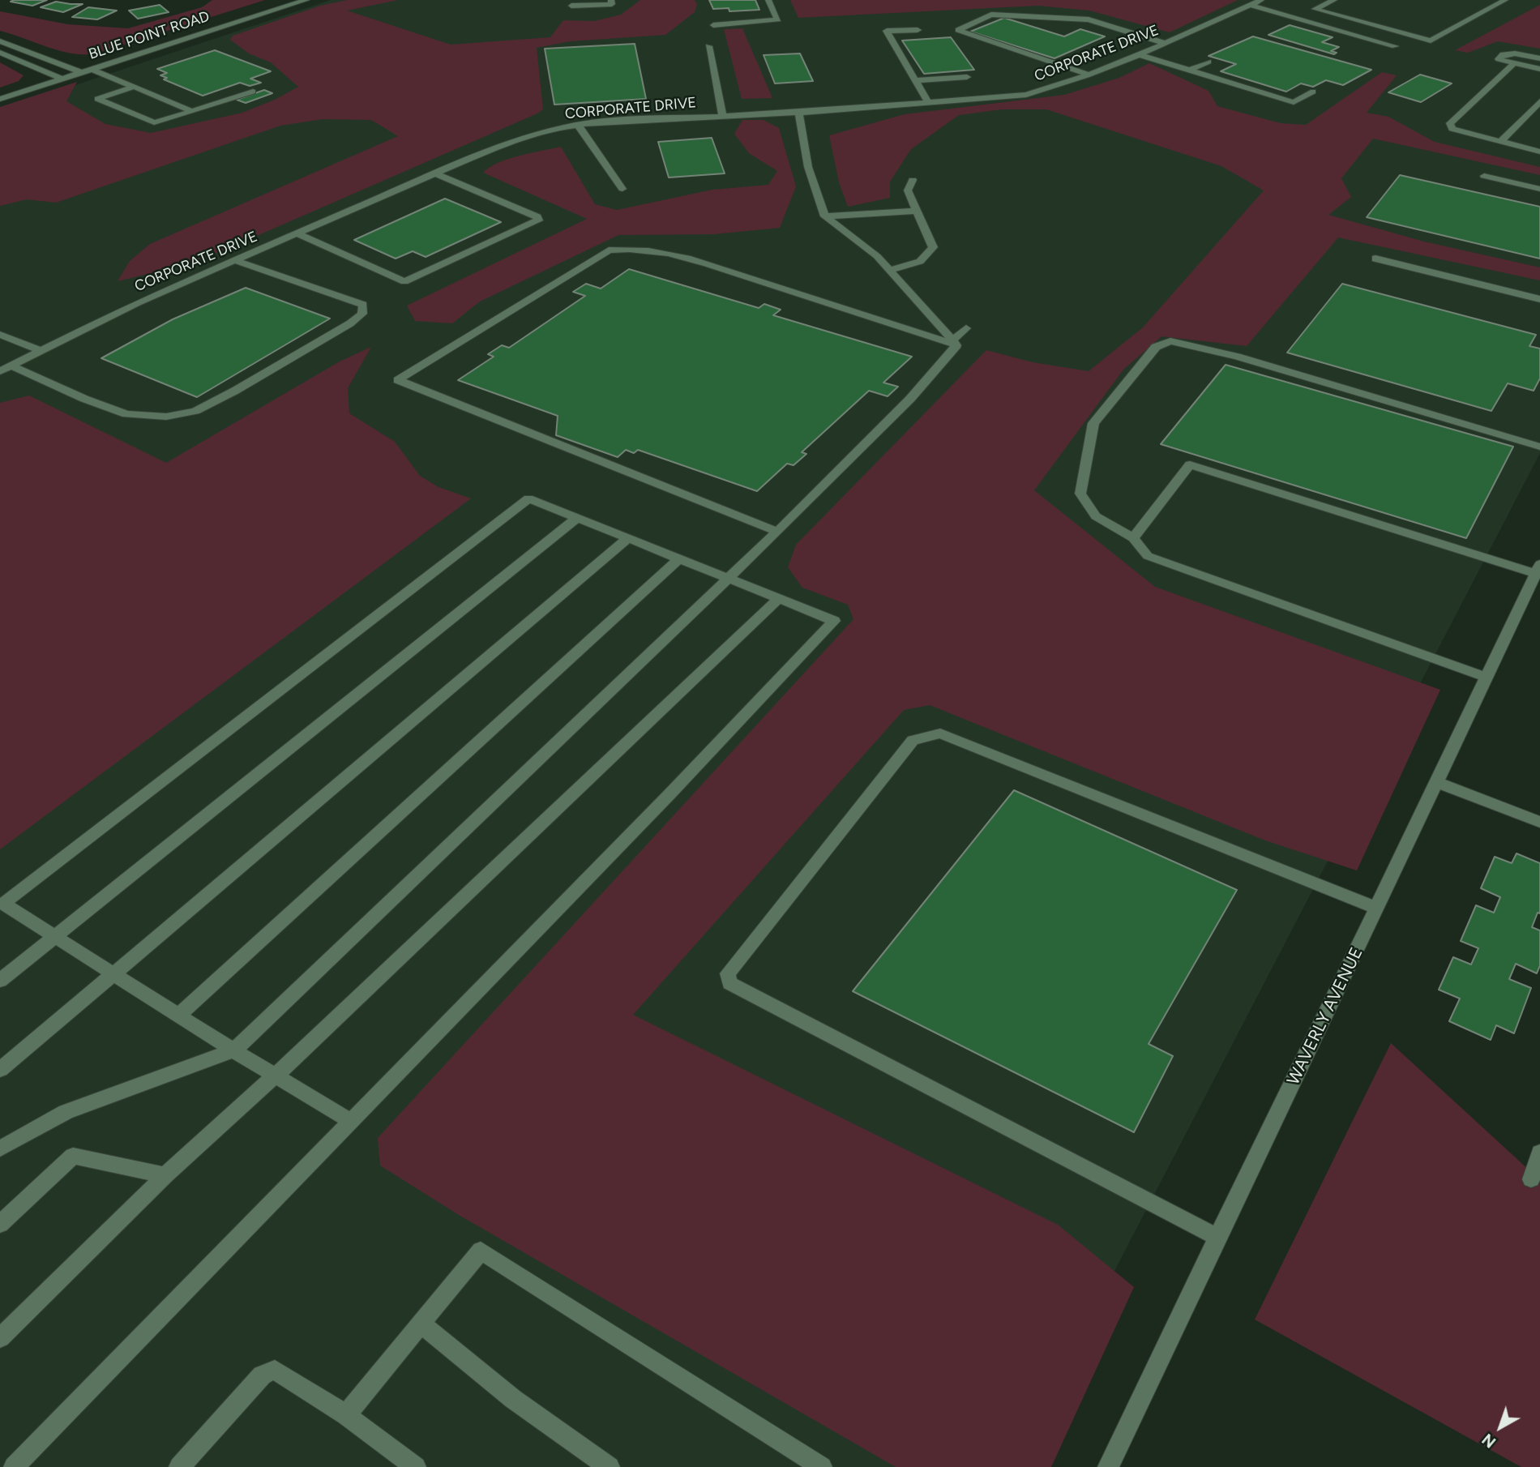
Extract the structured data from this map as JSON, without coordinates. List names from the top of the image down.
{
  "streets": {
    "street": ["BLUE POINT ROAD", "CORPORATE DRIVE", "WAVERLY AVENUE"]
  },
  "north": "bottom left"
}
